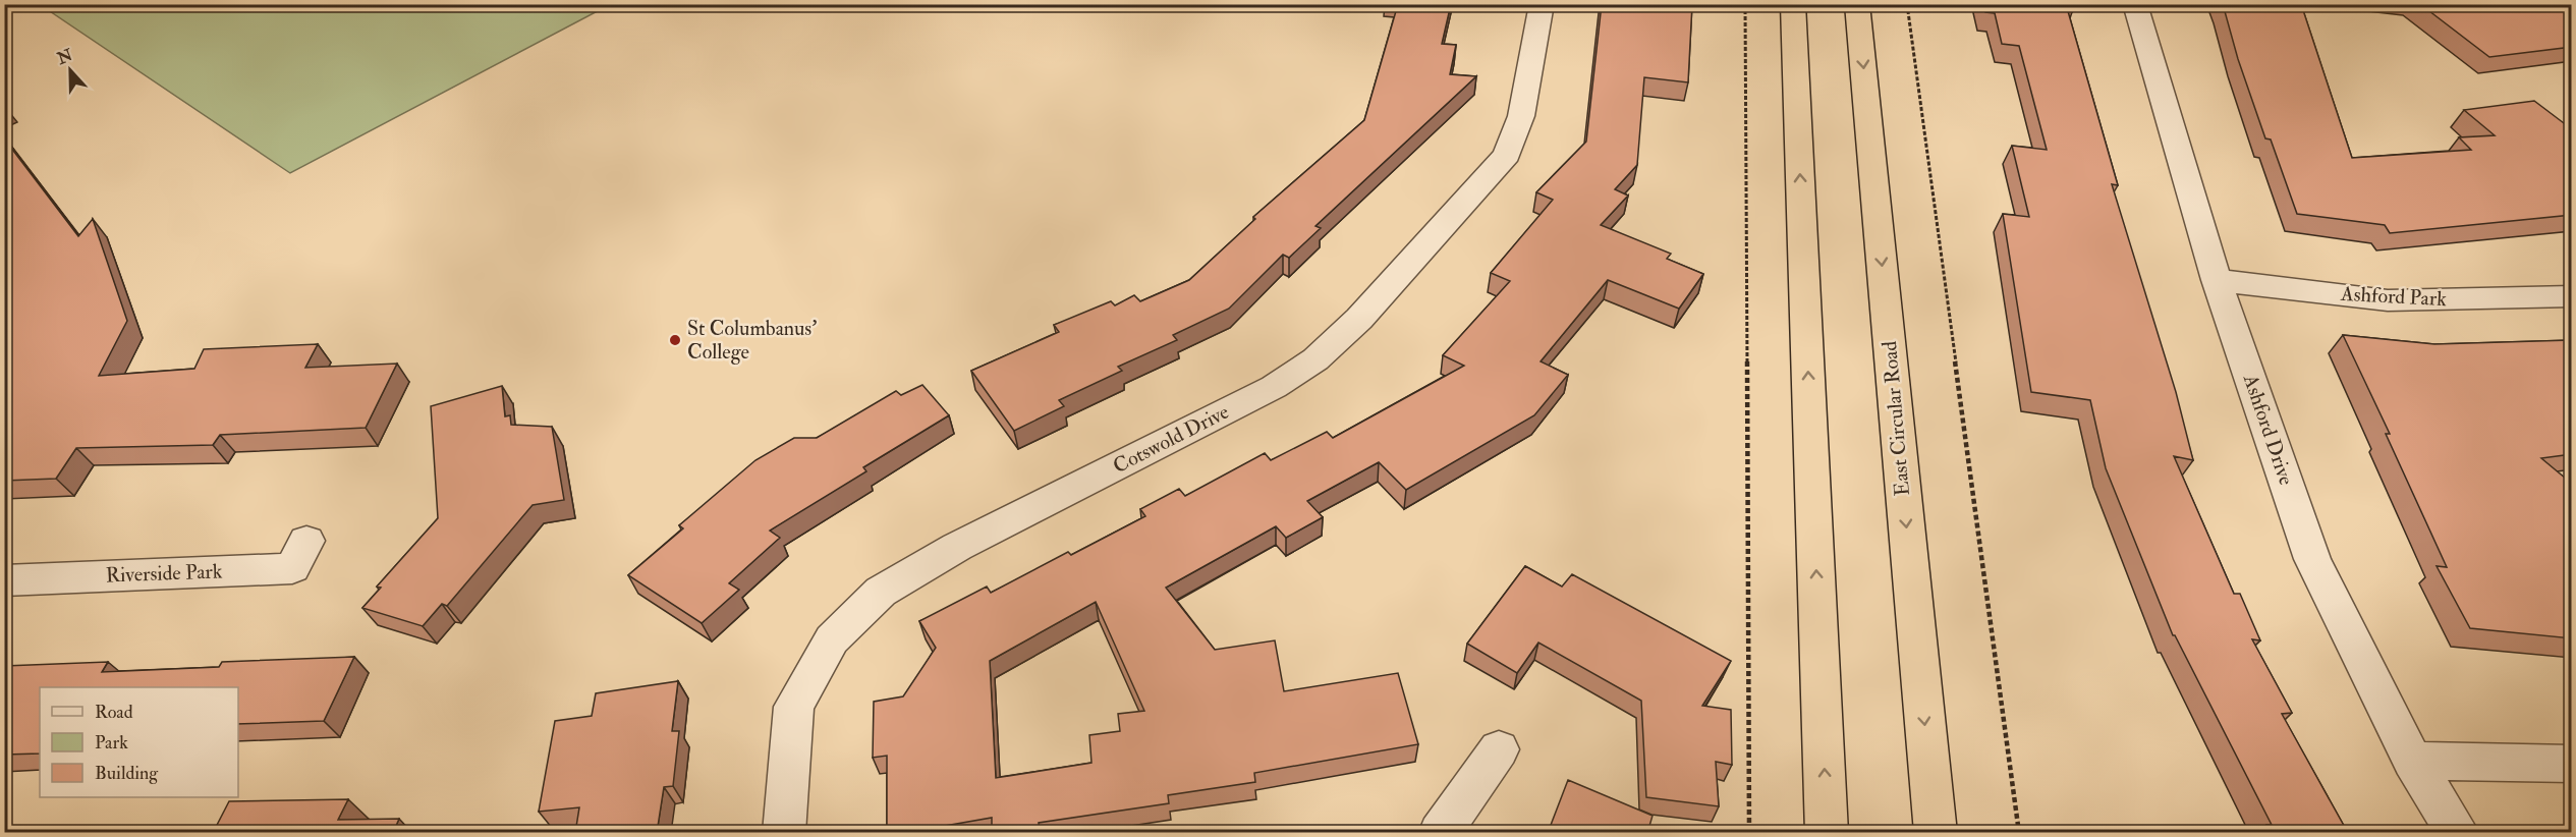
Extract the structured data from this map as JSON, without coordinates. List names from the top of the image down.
{
  "streets": {
    "highway": ["East Circular Road"],
    "street": [
      "Ashford Park",
      "Ashford Drive",
      "Cotswold Drive",
      "Riverside Park"
    ]
  },
  "crossings": [
    ["Ashford Park", "Ashford Drive"]
  ],
  "places": ["St Columbanus' College"],
  "legend": ["Road", "Park", "Building"],
  "north": "top"
}
